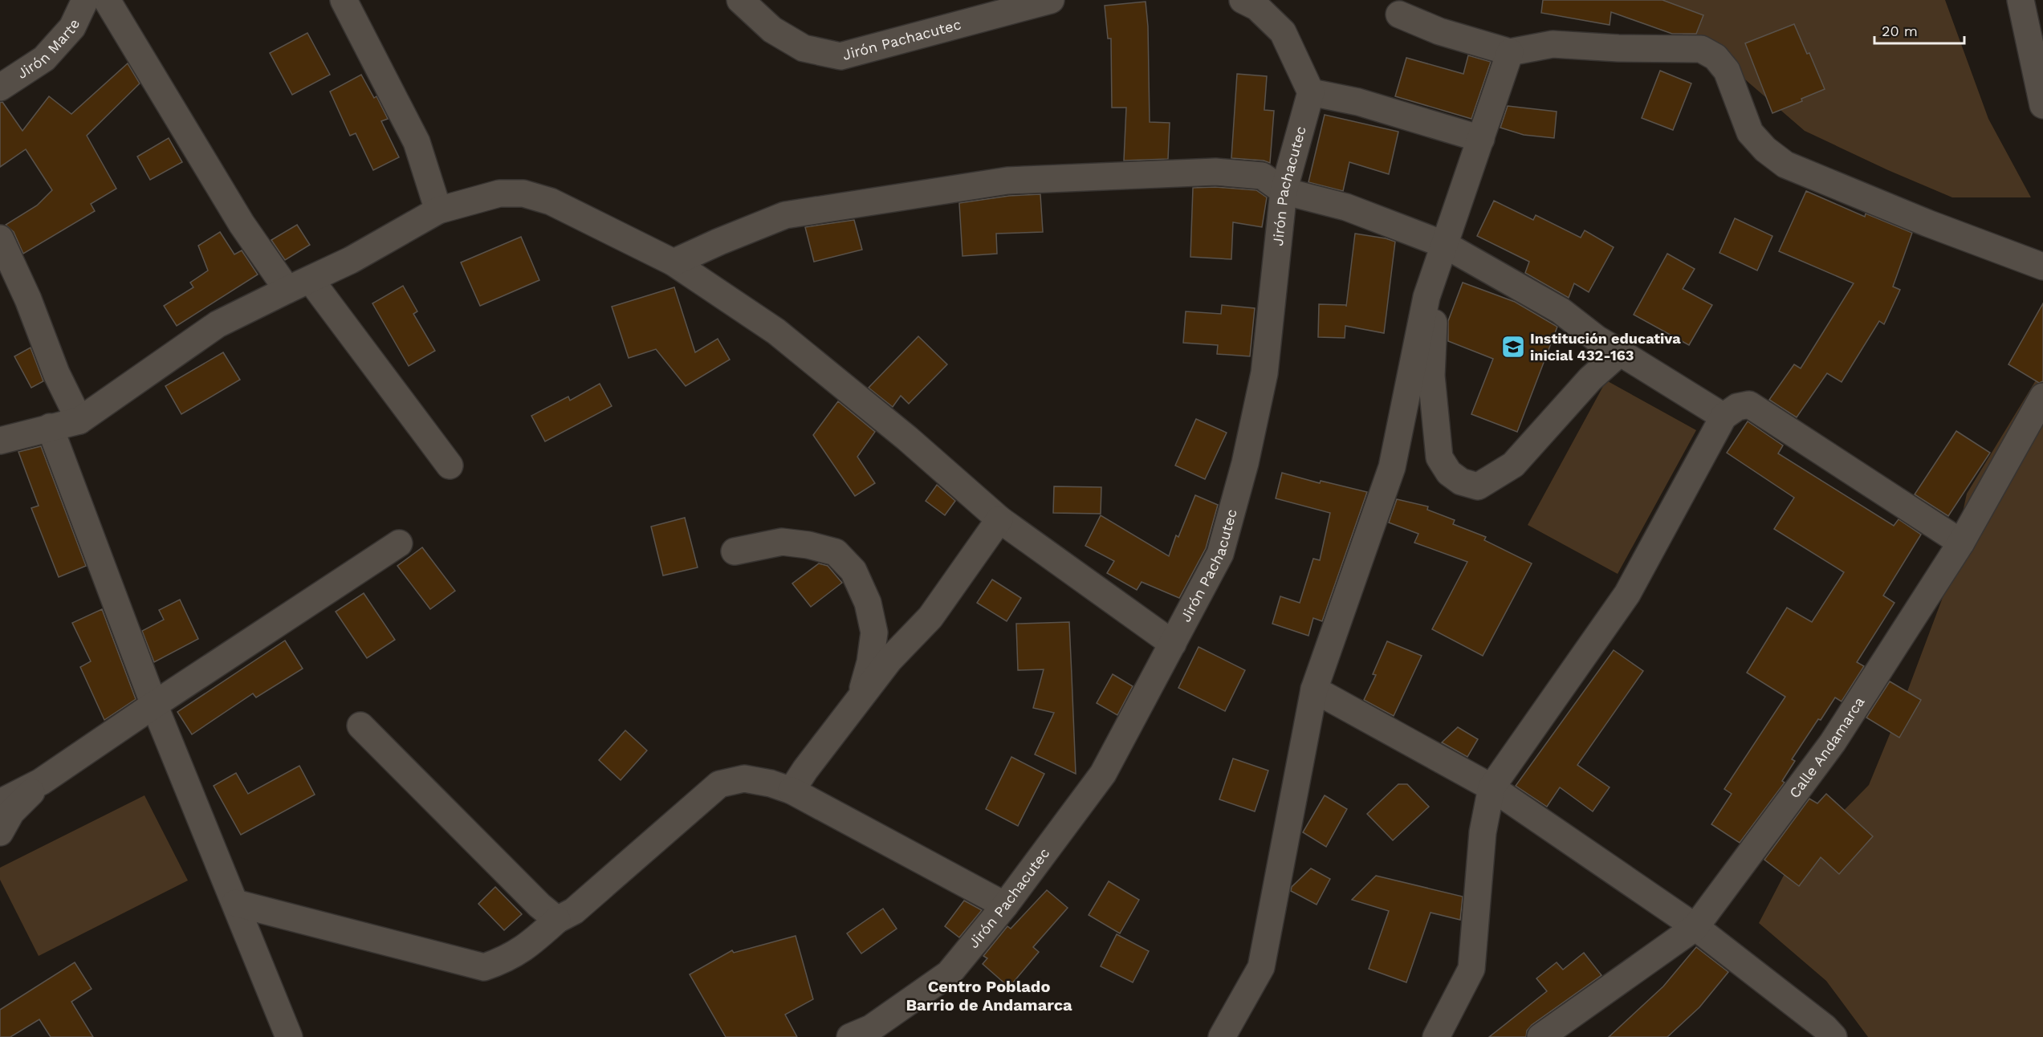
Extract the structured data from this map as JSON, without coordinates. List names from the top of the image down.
{
  "streets": {
    "street": ["Jirón Pachacutec", "Jirón Marte", "Calle Andamarca"]
  },
  "districts": ["Centro Poblado Barrio de Andamarca"],
  "places": {
    "school or university": ["Institución educativa inicial 432-163"]
  },
  "scale_bar": "20 m"
}
